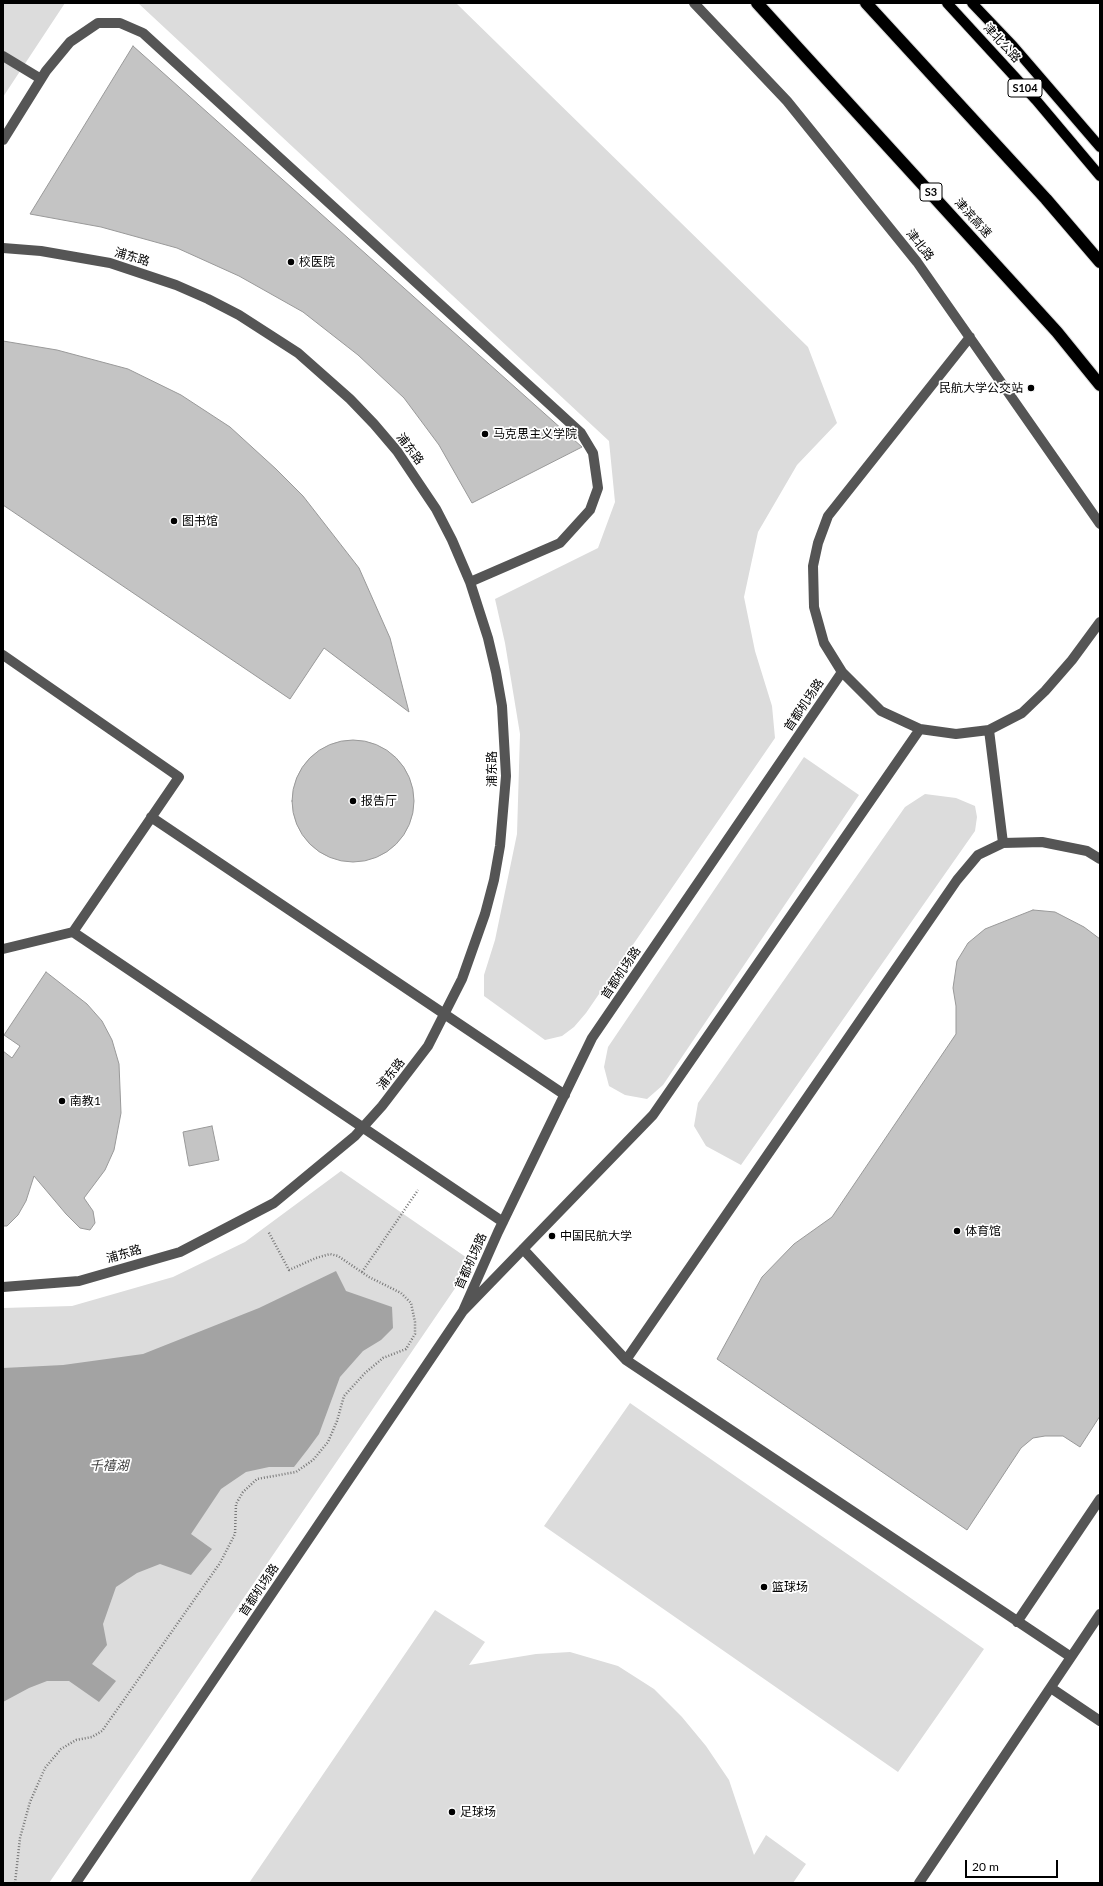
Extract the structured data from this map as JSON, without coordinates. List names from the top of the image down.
{
  "streets": {
    "highway": ["S3", "津滨高速"],
    "main road": ["津北公路", "S104"],
    "street": ["津北路", "浦东路", "首都机场路"]
  },
  "water": ["千禧湖"],
  "places": [
    "校医院",
    "民航大学公交站",
    "马克思主义学院",
    "图书馆",
    "报告厅",
    "南教1",
    "体育馆",
    "中国民航大学",
    "篮球场",
    "足球场"
  ],
  "scale_bar": "20 m"
}
